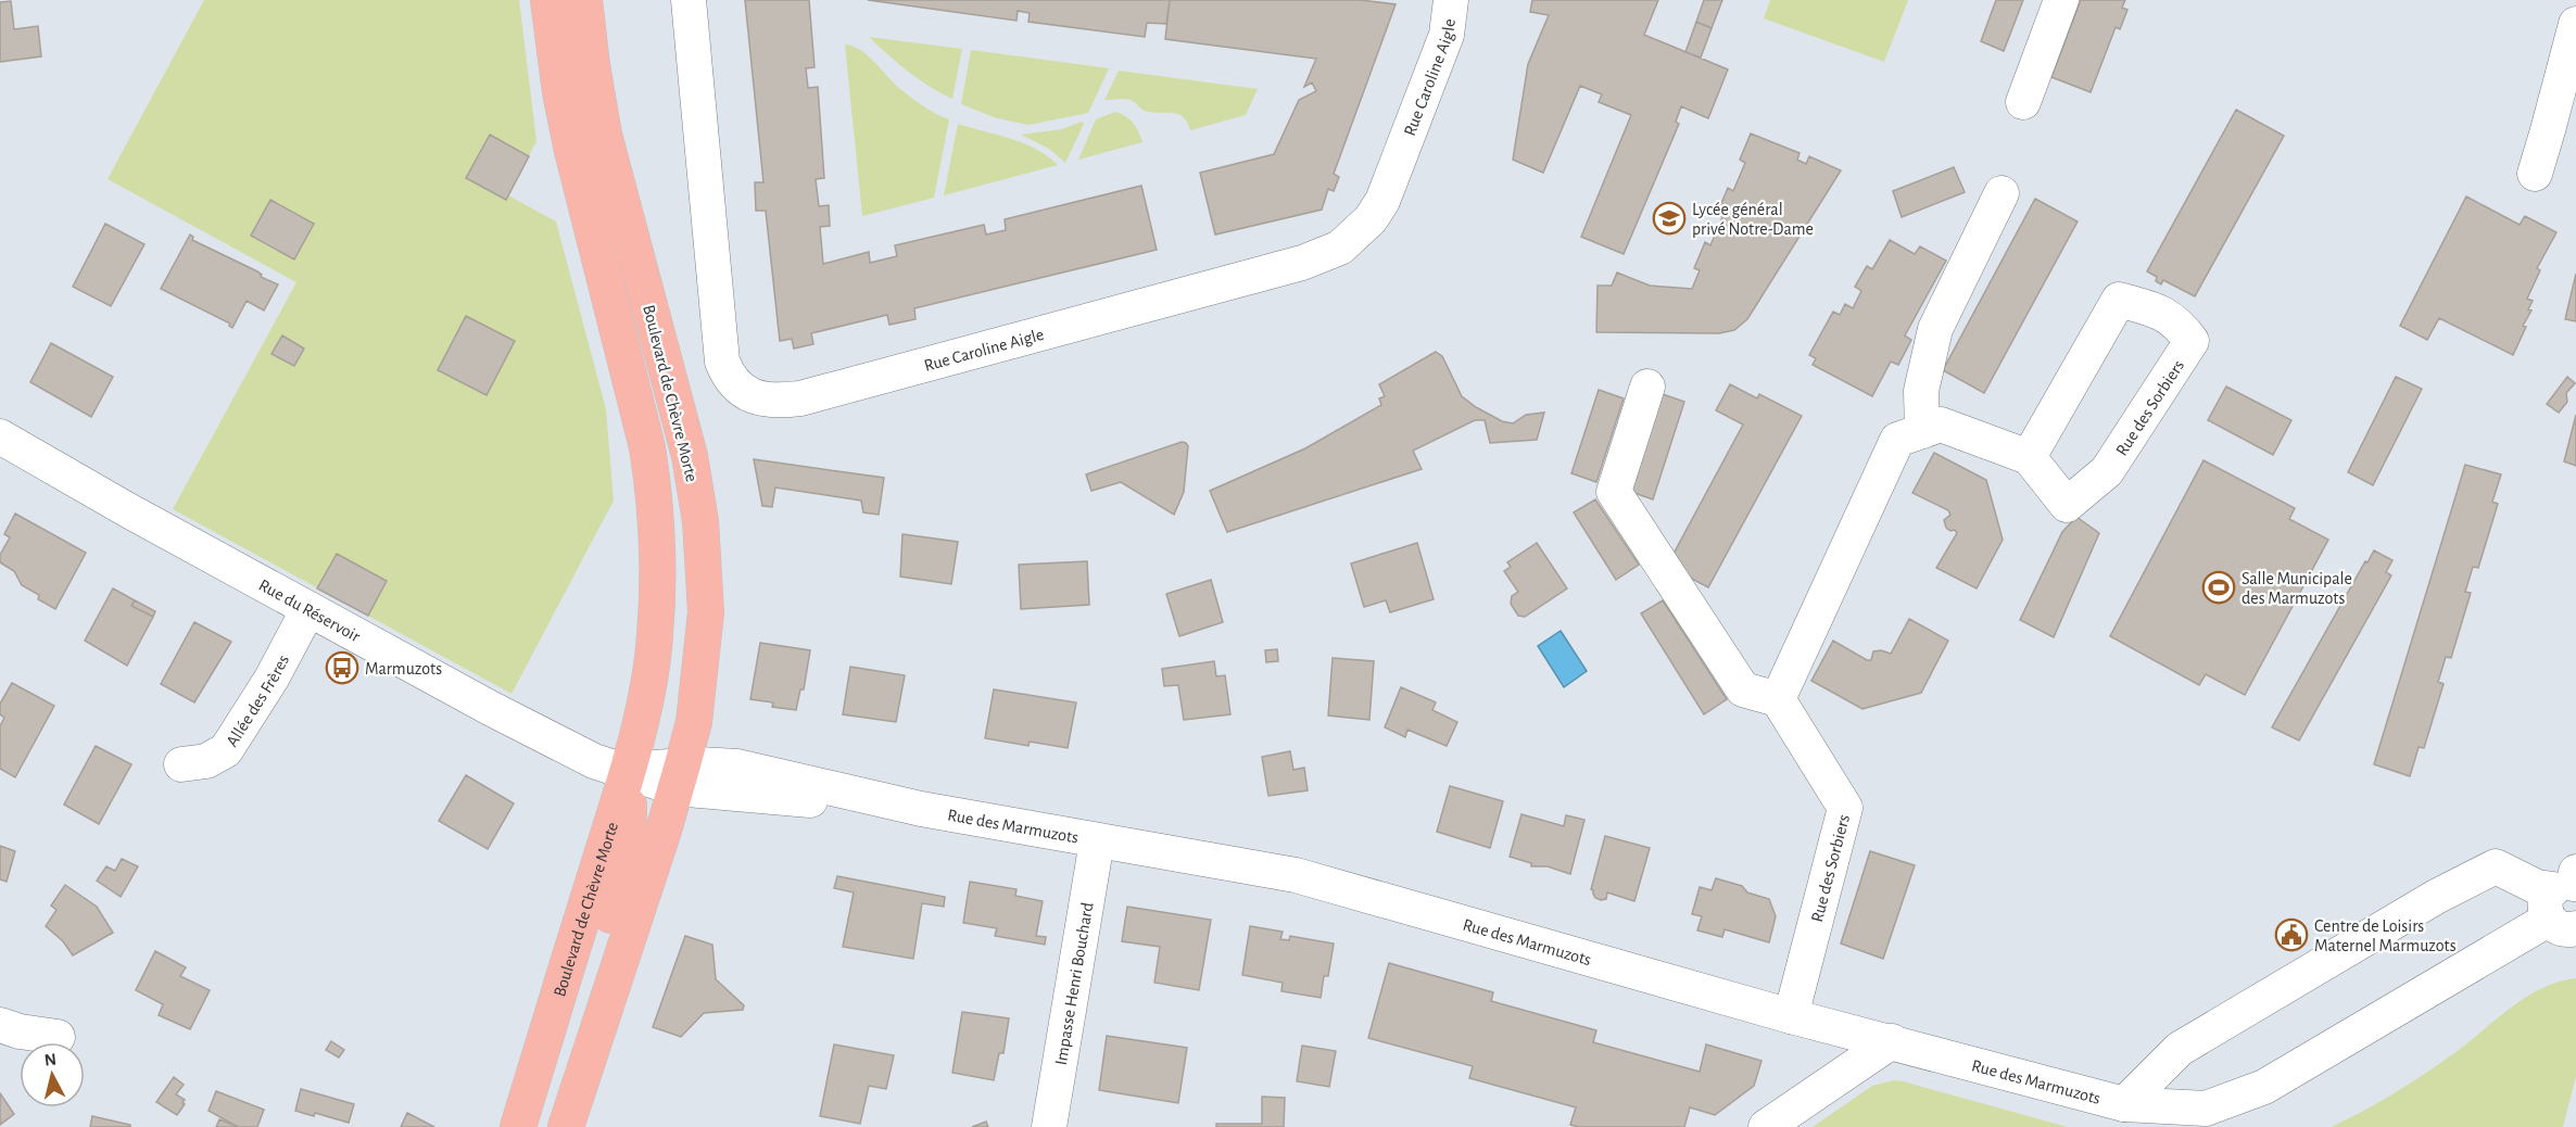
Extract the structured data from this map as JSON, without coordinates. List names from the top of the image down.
{
  "streets": {
    "main road": ["Boulevard de Chèvre Morte"],
    "street": [
      "Rue Caroline Aigle",
      "Rue des Sorbiers",
      "Rue du Réservoir",
      "Allée des Frères",
      "Rue des Marmuzots",
      "Impasse Henri Bouchard"
    ]
  },
  "crossings": [
    ["Boulevard de Chèvre Morte", "Rue du Réservoir"],
    ["Boulevard de Chèvre Morte", "Rue des Marmuzots"],
    ["Rue des Sorbiers", "Rue des Marmuzots"],
    ["Rue du Réservoir", "Allée des Frères"],
    ["Rue du Réservoir", "Rue des Marmuzots"],
    ["Rue des Marmuzots", "Impasse Henri Bouchard"]
  ],
  "places": {
    "school or university": ["Lycée général privé Notre-Dame"],
    "sports": ["Salle Municipale des Marmuzots"],
    "bus stop": ["Marmuzots"],
    "public building": ["Centre de Loisirs Maternel Marmuzots"]
  },
  "north": "top"
}
